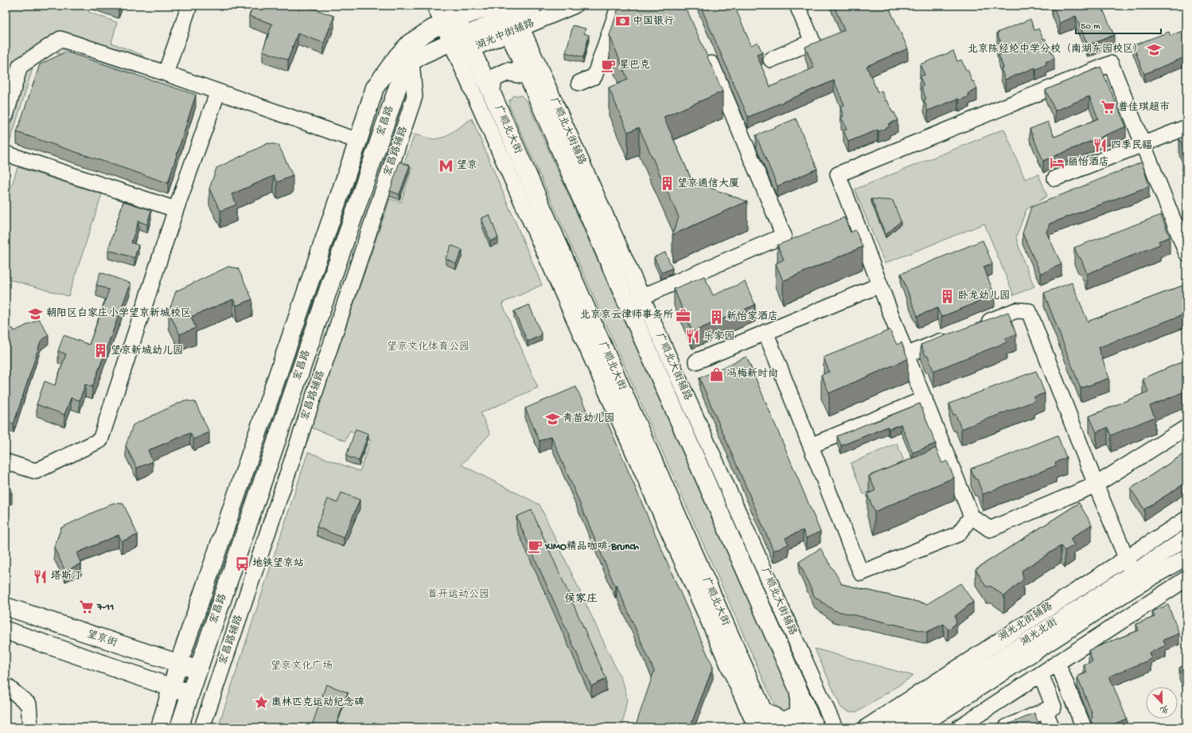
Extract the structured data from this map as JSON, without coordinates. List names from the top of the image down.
{
  "streets": {
    "main road": ["宏昌路", "广顺北大街", "望京街"],
    "street": [
      "湖光中街辅路",
      "广顺北大街辅路",
      "宏昌路辅路",
      "湖光北街辅路",
      "湖光北街"
    ]
  },
  "crossings": [
    ["湖光中街辅路", "宏昌路"],
    ["湖光中街辅路", "广顺北大街辅路"],
    ["宏昌路", "广顺北大街"],
    ["宏昌路", "广顺北大街辅路"],
    ["宏昌路", "宏昌路辅路"],
    ["宏昌路", "望京街"]
  ],
  "districts": ["侯家庄"],
  "parks": ["望京文化体育公园", "首开运动公园", "望京文化广场"],
  "places": {
    "bank": ["中国银行"],
    "school or university": ["北京陈经纶中学分校（南湖东园校区）", "朝阳区白家庄小学望京新城校区", "青苗幼儿园"],
    "cafe": ["星巴克", "XIMO精品咖啡·Brunch"],
    "supermarket": ["普佳琪超市", "7-11"],
    "restaurant": ["四季民福", "乐家园", "塔斯汀"],
    "hotel": ["丽怡酒店"],
    "metro station": ["望京"],
    "building": [
      "望京通信大厦",
      "卧龙幼儿园",
      "新怡家酒店",
      "望京新城幼儿园"
    ],
    "office": ["北京京云律师事务所"],
    "shop": ["冯梅新时尚"],
    "bus stop": ["地铁望京站"],
    "place": ["奥林匹克运动纪念碑"]
  },
  "scale_bar": "50 m",
  "north": "bottom"
}
